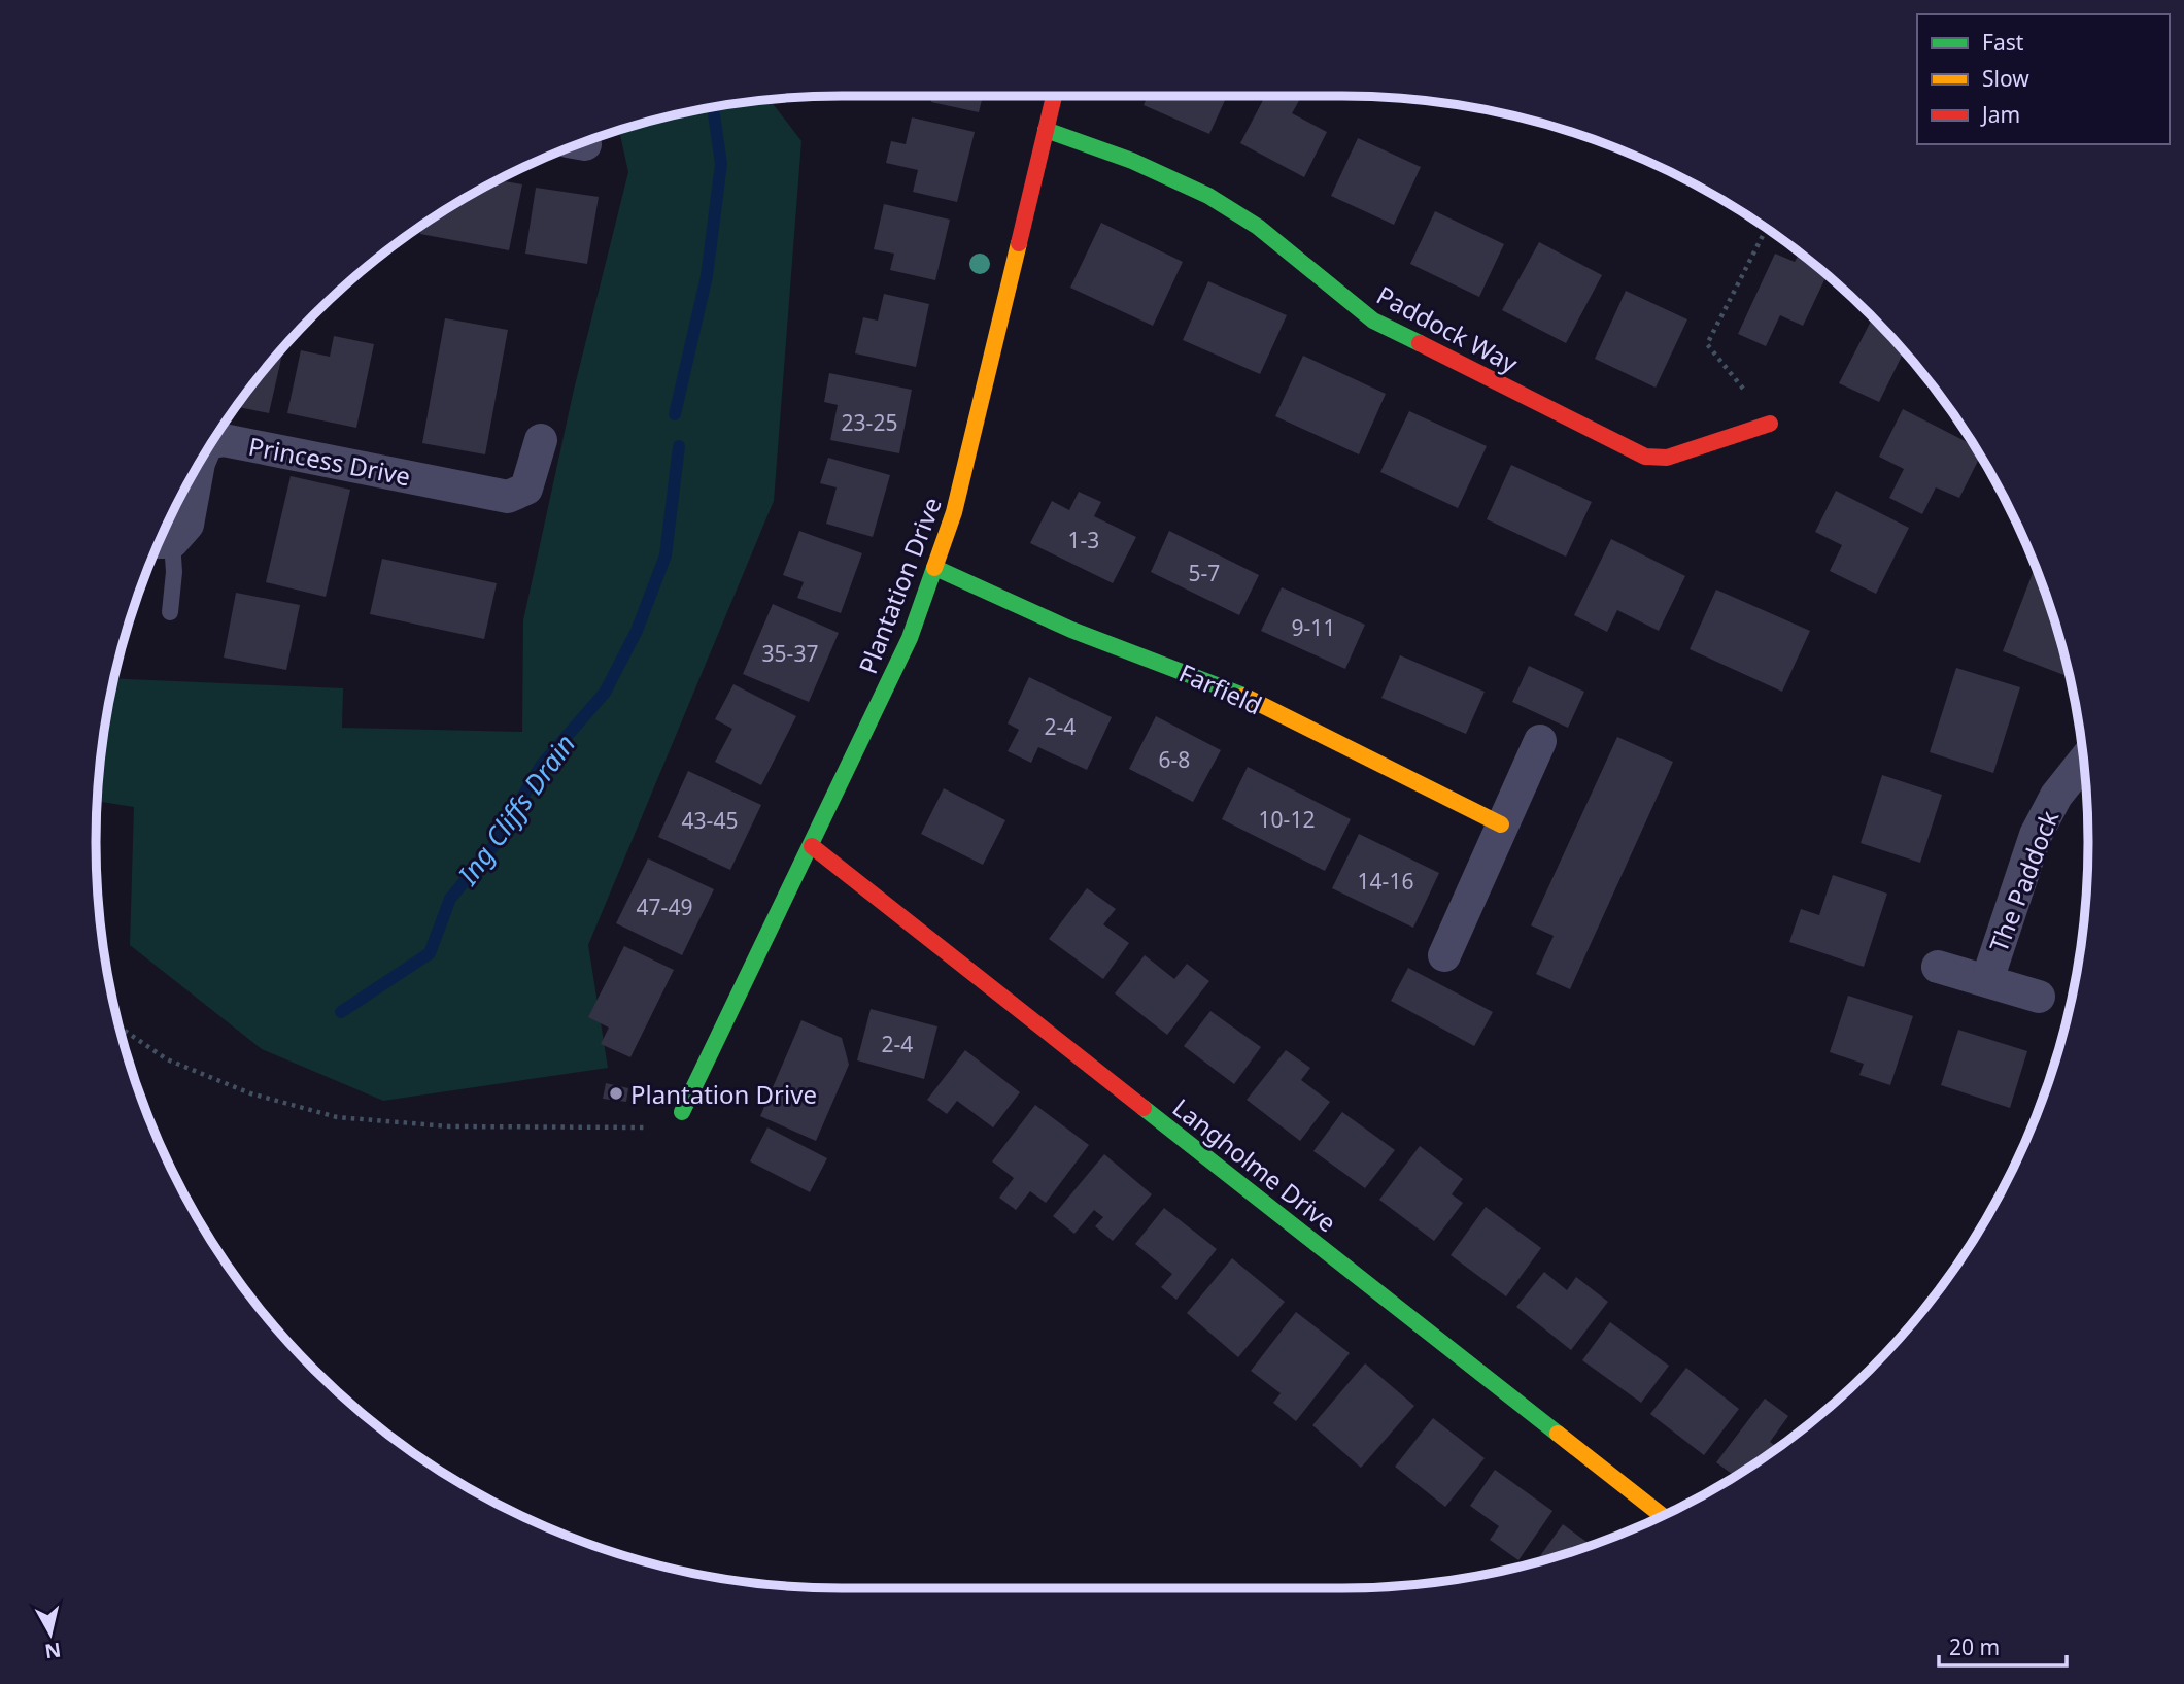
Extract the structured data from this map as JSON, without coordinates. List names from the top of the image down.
{
  "streets": {
    "street": [
      "Paddock Way",
      "Princess Drive",
      "Plantation Drive",
      "Farfield",
      "The Paddock",
      "Langholme Drive"
    ]
  },
  "crossings": [
    ["Paddock Way", "Plantation Drive"],
    ["Plantation Drive", "Farfield"],
    ["Plantation Drive", "Langholme Drive"]
  ],
  "water": ["Ing Cliffs Drain"],
  "places": ["Plantation Drive"],
  "house_numbers": [
    "23-25",
    "1-3",
    "5-7",
    "9-11",
    "35-37",
    "2-4",
    "6-8",
    "10-12",
    "43-45",
    "14-16",
    "47-49",
    "2-4"
  ],
  "legend": ["Fast", "Slow", "Jam"],
  "scale_bar": "20 m",
  "north": "bottom"
}
